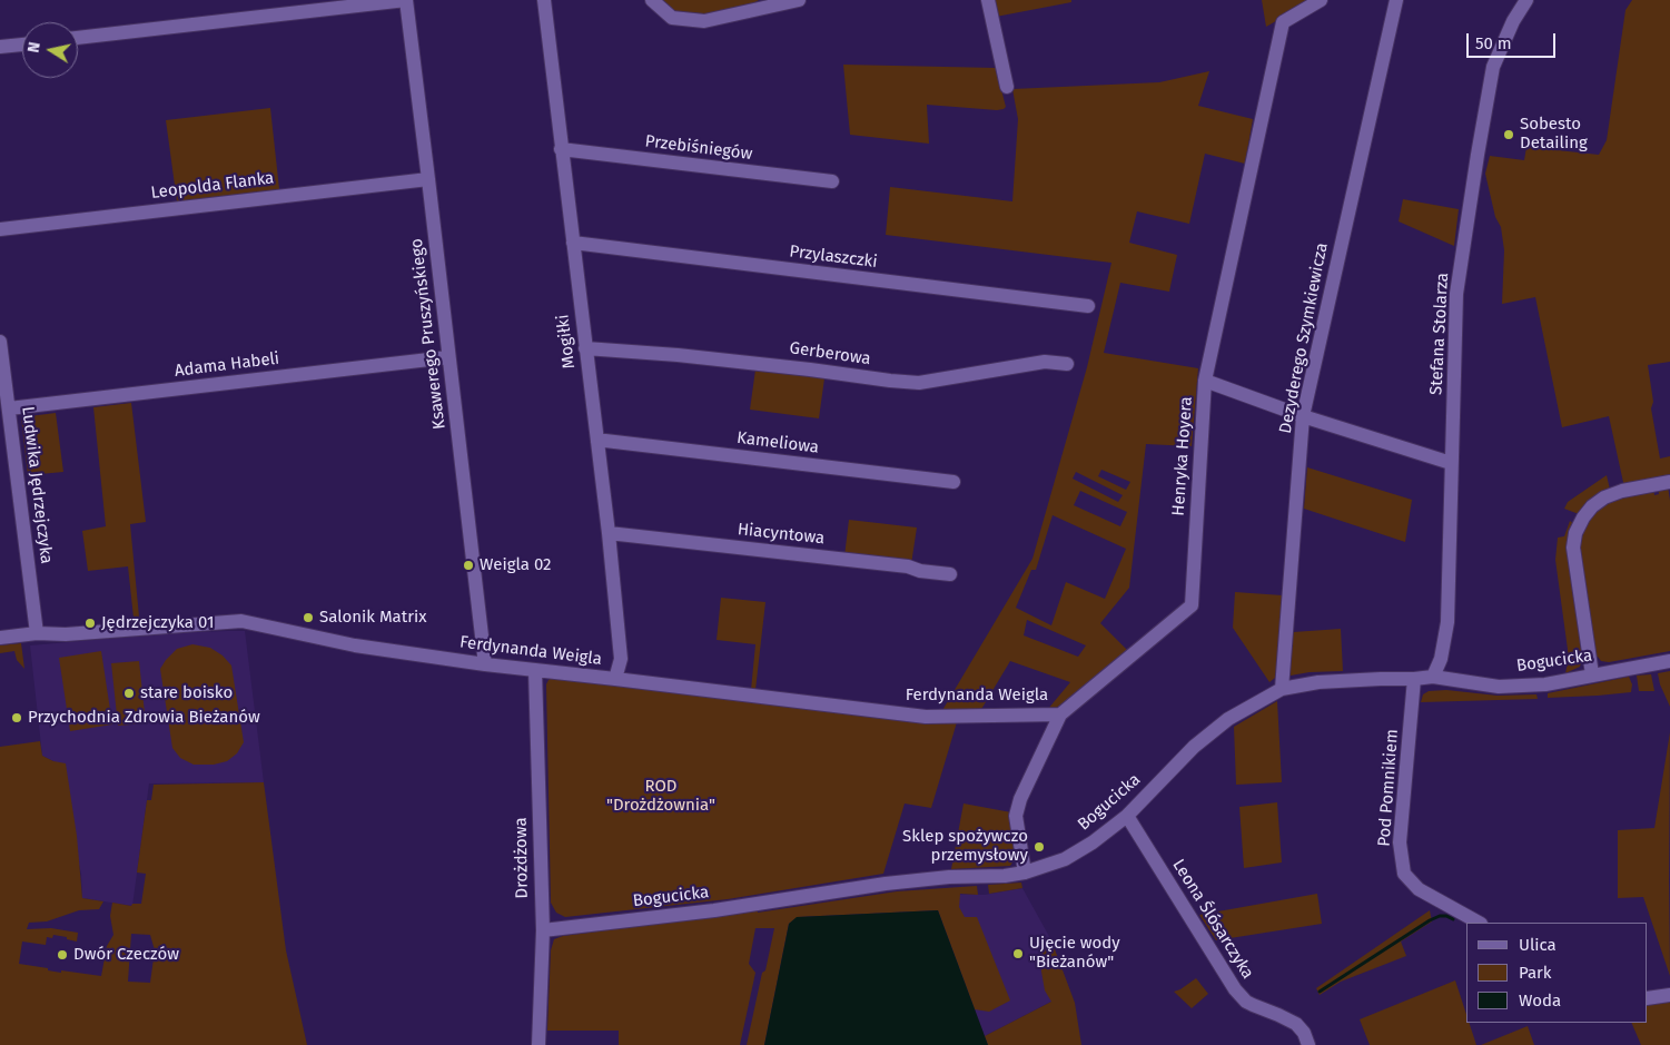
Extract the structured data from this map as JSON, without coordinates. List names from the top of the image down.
{
  "streets": {
    "street": [
      "Przebiśniegów",
      "Leopolda Flanka",
      "Przylaszczki",
      "Ksawerego Pruszyńskiego",
      "Stefana Stolarza",
      "Dezyderego Szymkiewicza",
      "Mogiłki",
      "Gerberowa",
      "Adama Habeli",
      "Kameliowa",
      "Henryka Hoyera",
      "Ludwika Jędrzejczyka",
      "Hiacyntowa",
      "Ferdynanda Weigla",
      "Bogucicka",
      "Pod Pomnikiem",
      "Drożdżowa",
      "Leona Ślósarczyka"
    ]
  },
  "crossings": [
    ["Przebiśniegów", "Mogiłki"],
    ["Leopolda Flanka", "Ksawerego Pruszyńskiego"],
    ["Przylaszczki", "Mogiłki"],
    ["Ksawerego Pruszyńskiego", "Adama Habeli"],
    ["Ksawerego Pruszyńskiego", "Ferdynanda Weigla"],
    ["Stefana Stolarza", "Bogucicka"],
    ["Dezyderego Szymkiewicza", "Bogucicka"],
    ["Mogiłki", "Gerberowa"],
    ["Mogiłki", "Kameliowa"],
    ["Mogiłki", "Hiacyntowa"],
    ["Mogiłki", "Ferdynanda Weigla"],
    ["Adama Habeli", "Ludwika Jędrzejczyka"],
    ["Henryka Hoyera", "Ferdynanda Weigla"],
    ["Henryka Hoyera", "Bogucicka"],
    ["Ludwika Jędrzejczyka", "Ferdynanda Weigla"],
    ["Ferdynanda Weigla", "Drożdżowa"],
    ["Bogucicka", "Pod Pomnikiem"],
    ["Bogucicka", "Drożdżowa"],
    ["Bogucicka", "Leona Ślósarczyka"]
  ],
  "parks": ["ROD \"Drożdżownia\""],
  "places": [
    "Sobesto Detailing",
    "Weigla 02",
    "Salonik Matrix",
    "Jędrzejczyka 01",
    "stare boisko",
    "Przychodnia Zdrowia Bieżanów",
    "Sklep spożywczo przemysłowy",
    "Ujęcie wody \"Bieżanów\"",
    "Dwór Czeczów"
  ],
  "legend": ["Ulica", "Park", "Woda"],
  "scale_bar": "50 m",
  "north": "left"
}
